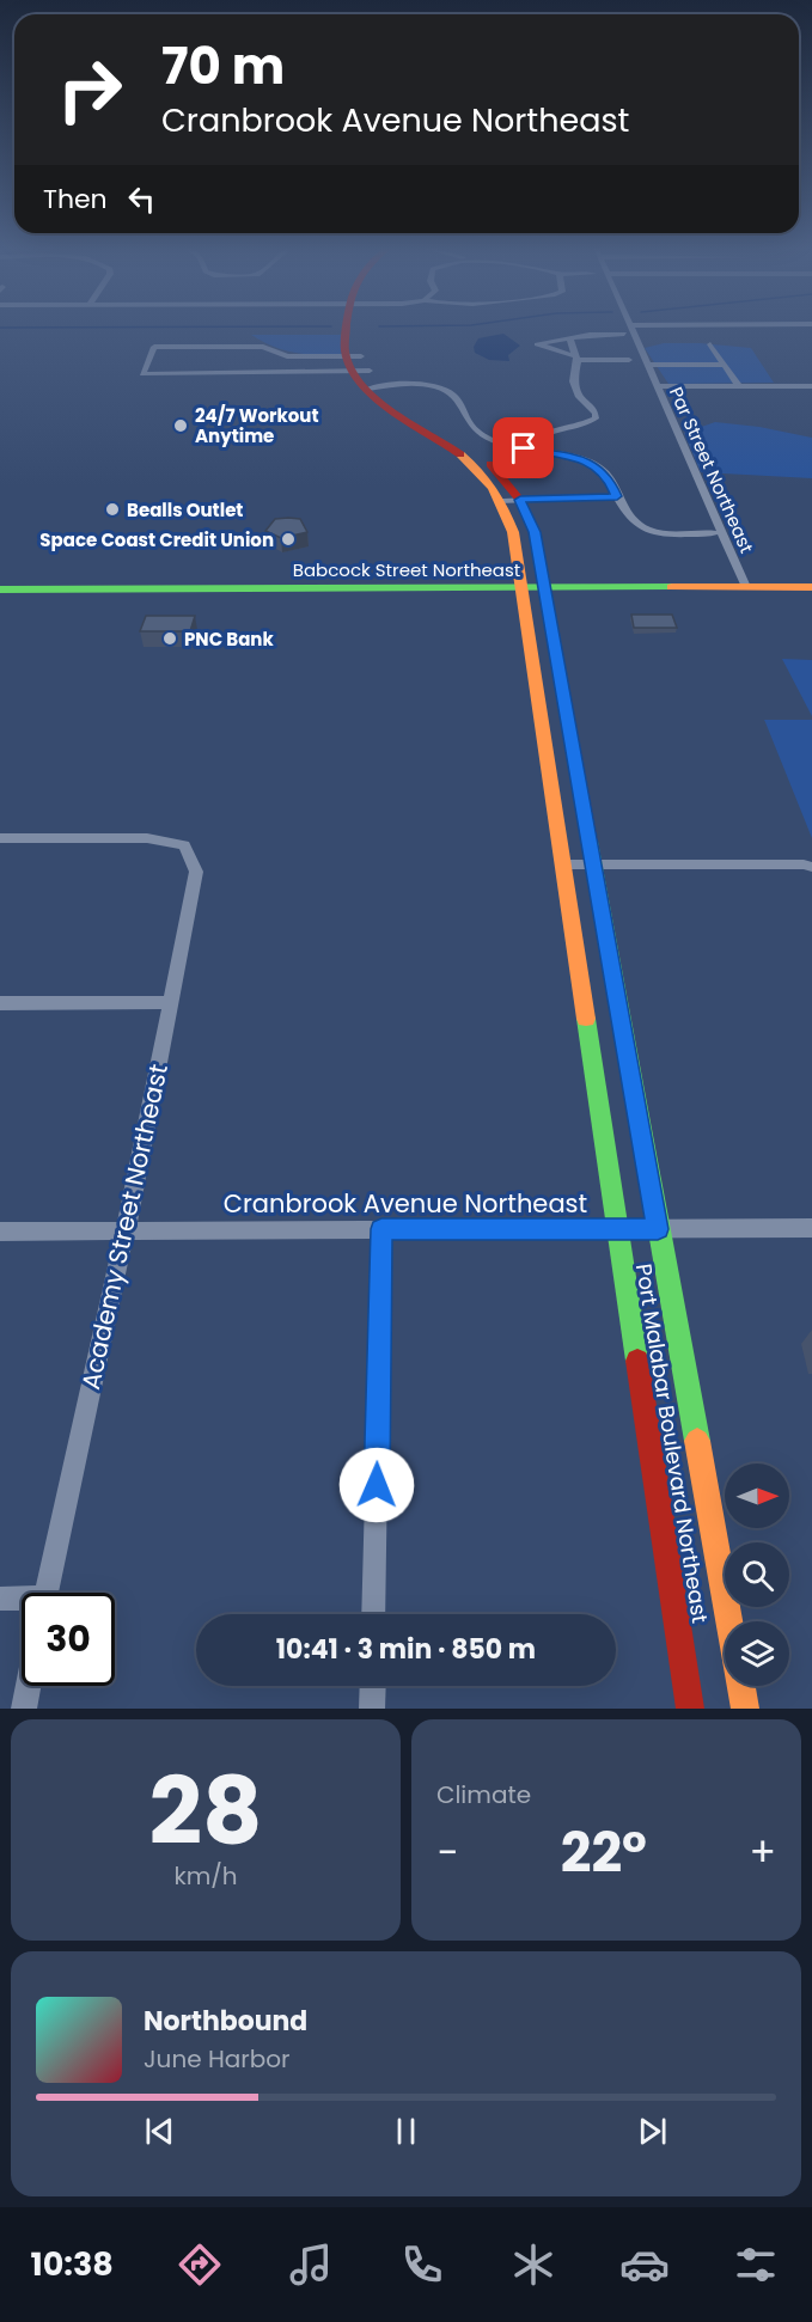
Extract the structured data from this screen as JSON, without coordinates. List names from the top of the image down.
{
  "streets": {
    "street": [
      "Par Street Northeast",
      "Babcock Street Northeast",
      "Cranbrook Avenue Northeast",
      "Academy Street Northeast",
      "Port Malabar Boulevard Northeast"
    ]
  },
  "crossings": [
    ["Par Street Northeast", "Babcock Street Northeast"],
    ["Babcock Street Northeast", "Port Malabar Boulevard Northeast"],
    ["Cranbrook Avenue Northeast", "Academy Street Northeast"],
    ["Cranbrook Avenue Northeast", "Port Malabar Boulevard Northeast"]
  ],
  "places": [
    "24/7 Workout Anytime",
    "Bealls Outlet",
    "Space Coast Credit Union",
    "PNC Bank"
  ],
  "north": "right",
  "page": {
    "turn": ["70 m", "Cranbrook Avenue Northeast"],
    "then": "Then",
    "limit": "30",
    "trip": "10:41 · 3 min · 850 m",
    "tile": [
      ["28", "km/h"],
      "Climate"
    ],
    "heat": ["−", "22°", "+"],
    "song": ["Northbound", "June Harbor"],
    "tabs": "10:38"
  }
}
